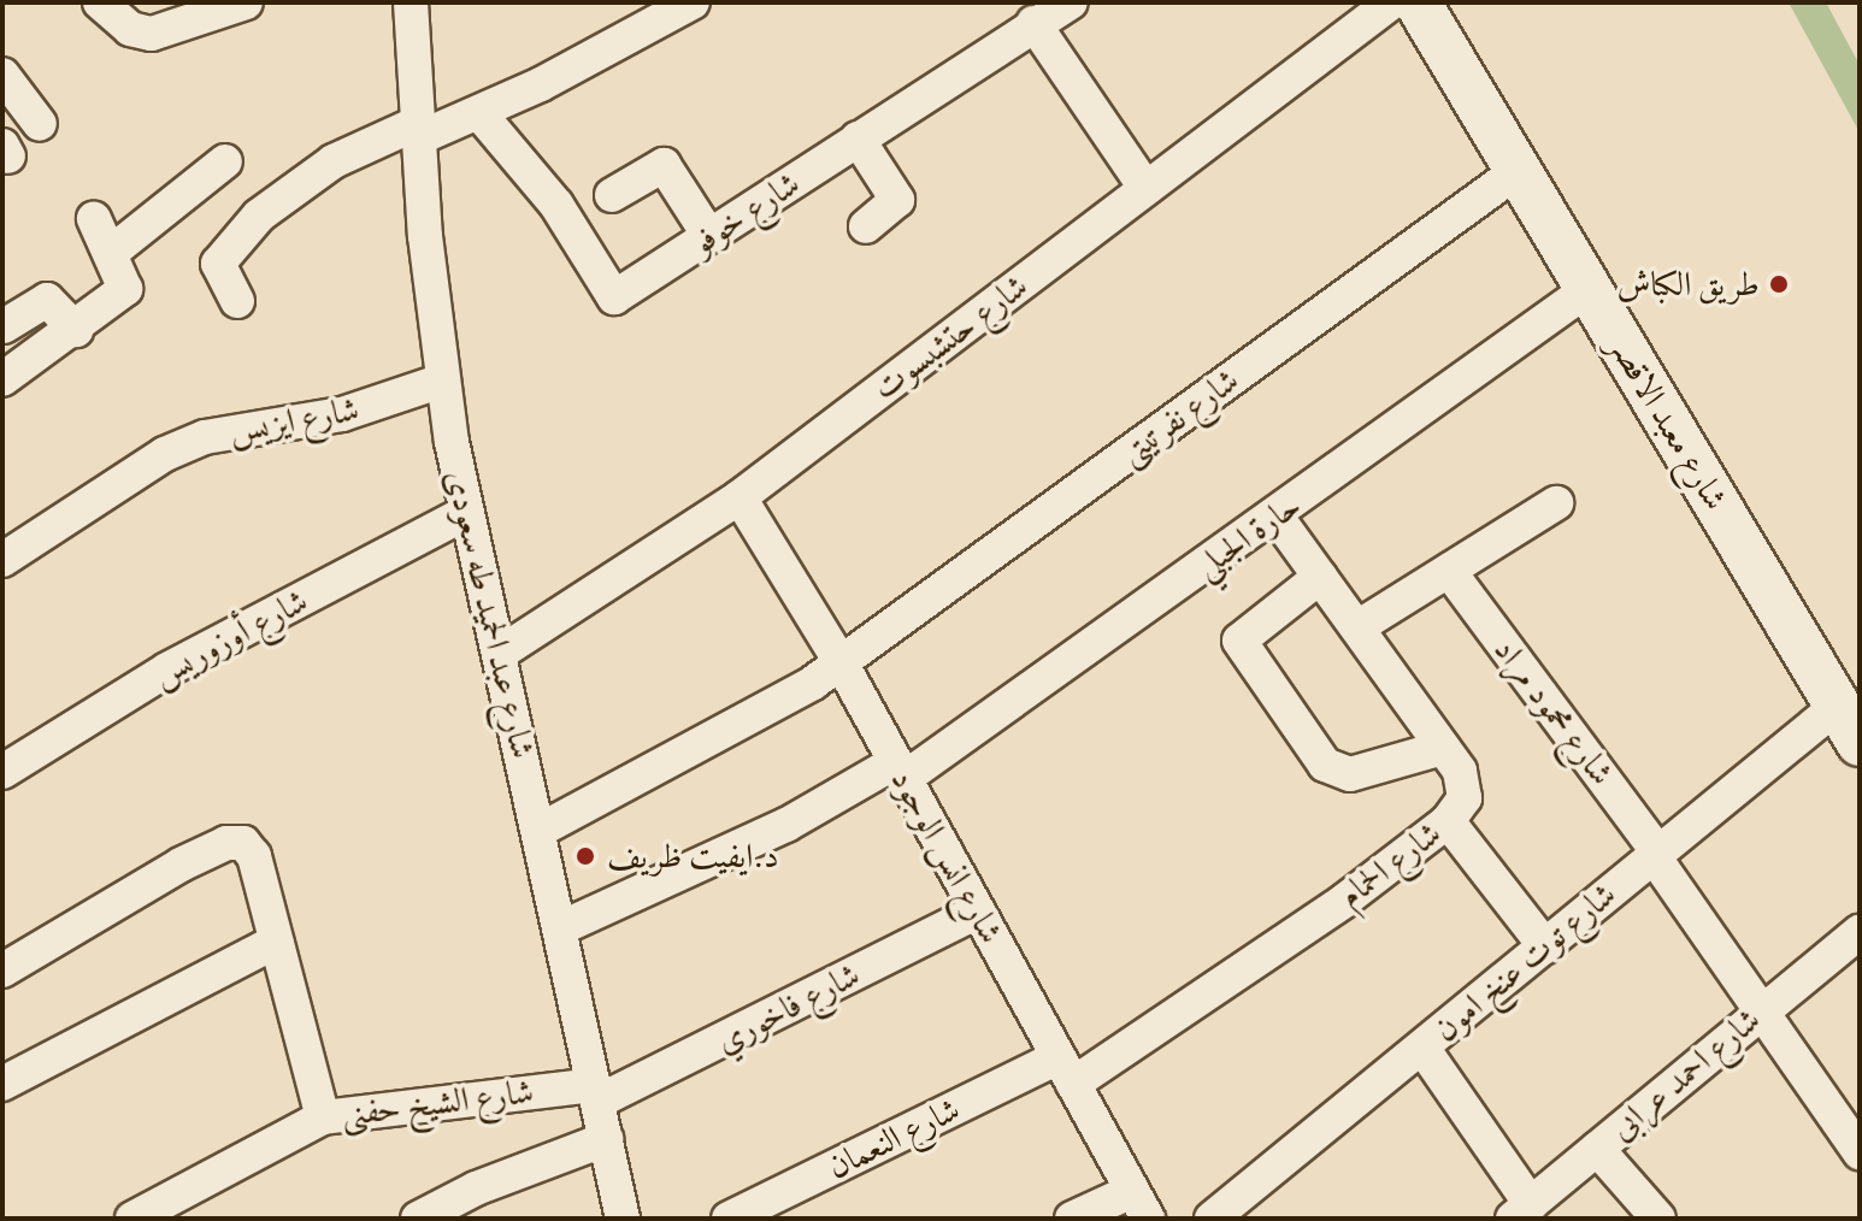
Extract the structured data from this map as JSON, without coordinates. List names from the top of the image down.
{
  "streets": {
    "main road": ["شارع معبد الاقصر"],
    "street": [
      "شارع خوفو",
      "شارع حتشبسوت",
      "شارع نفرتيتى",
      "شارع ايزيس",
      "حارة الجبلي",
      "شارع عبد الحميد طه سعودى",
      "شارع أوزوريس",
      "شارع محمود مراد",
      "شارع انس الوجود",
      "شارع الحمام",
      "شارع توت عنخ امون",
      "شارع فاخوري",
      "شارع احمد عرابى",
      "شارع الشيخ حفنى",
      "شارع النعمان"
    ]
  },
  "crossings": [
    ["شارع حتشبسوت", "شارع عبد الحميد طه سعودى"],
    ["شارع حتشبسوت", "شارع انس الوجود"],
    ["شارع نفرتيتى", "شارع معبد الاقصر"],
    ["شارع نفرتيتى", "شارع عبد الحميد طه سعودى"],
    ["شارع نفرتيتى", "شارع انس الوجود"],
    ["شارع ايزيس", "شارع عبد الحميد طه سعودى"],
    ["شارع معبد الاقصر", "حارة الجبلي"],
    ["شارع معبد الاقصر", "شارع توت عنخ امون"],
    ["حارة الجبلي", "شارع عبد الحميد طه سعودى"],
    ["حارة الجبلي", "شارع انس الوجود"],
    ["حارة الجبلي", "شارع الحمام"],
    ["شارع عبد الحميد طه سعودى", "شارع أوزوريس"],
    ["شارع عبد الحميد طه سعودى", "شارع فاخوري"],
    ["شارع عبد الحميد طه سعودى", "شارع الشيخ حفنى"],
    ["شارع محمود مراد", "شارع توت عنخ امون"],
    ["شارع محمود مراد", "شارع احمد عرابى"],
    ["شارع انس الوجود", "شارع الحمام"],
    ["شارع انس الوجود", "شارع فاخوري"],
    ["شارع انس الوجود", "شارع النعمان"],
    ["شارع الحمام", "شارع النعمان"],
    ["شارع فاخوري", "شارع الشيخ حفنى"]
  ],
  "places": ["طريق الكباش", "د.ايفيت ظريف"]
}
